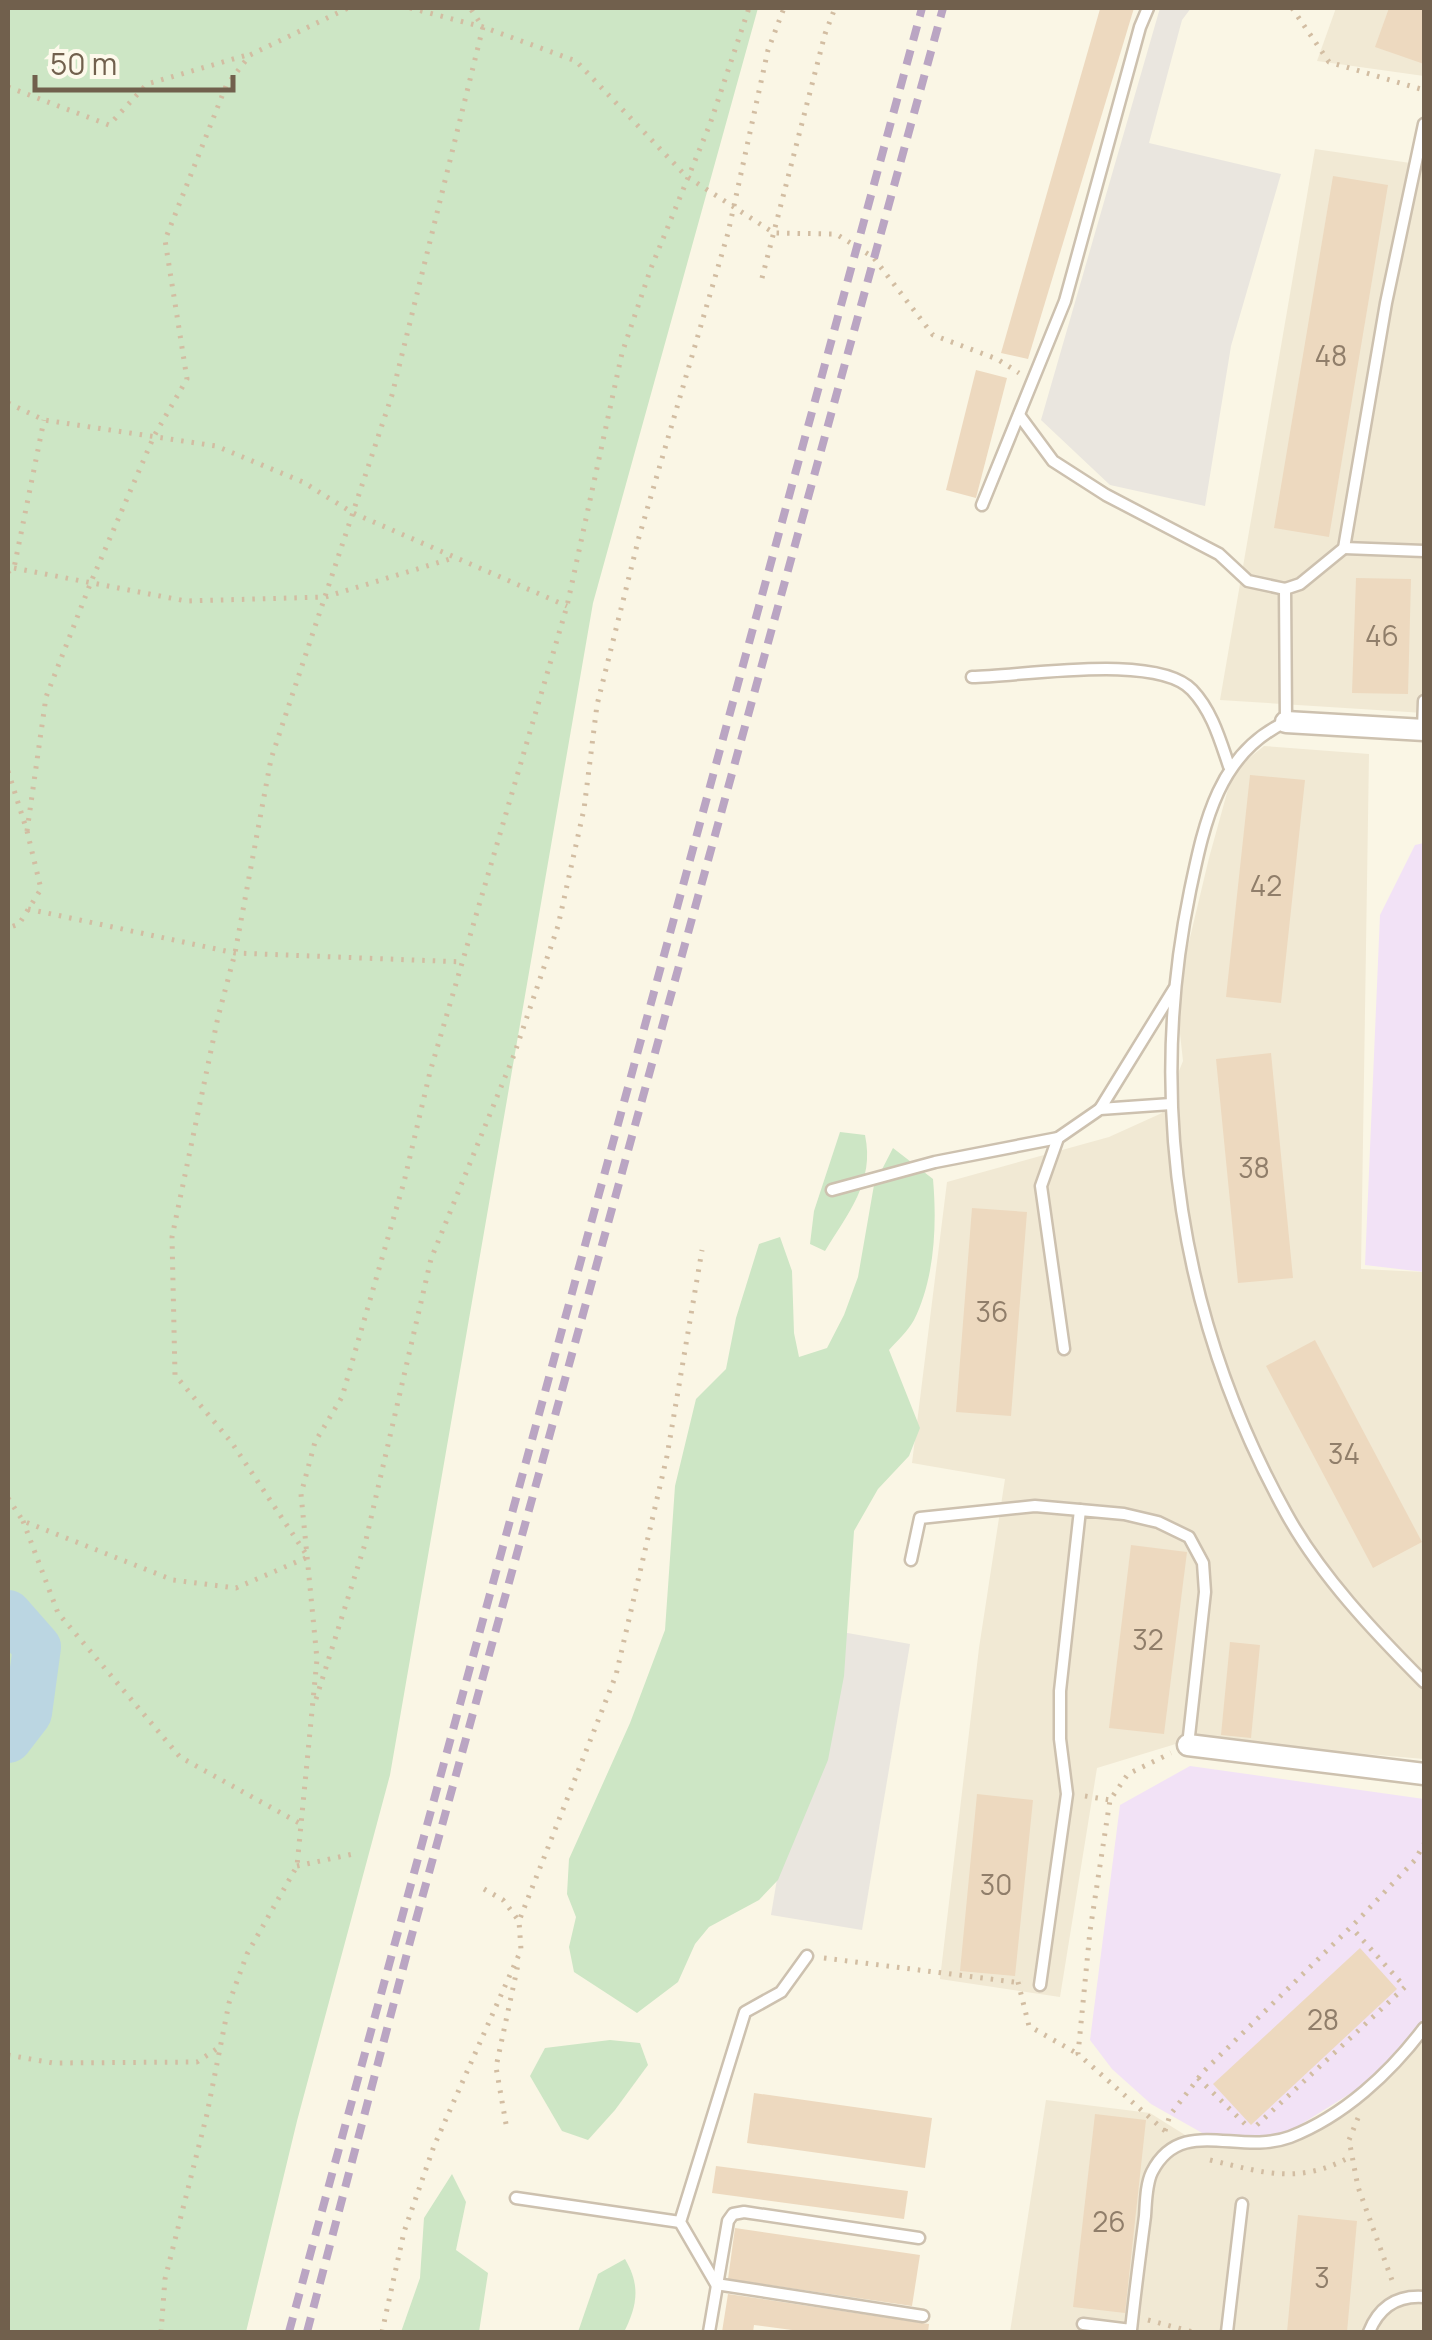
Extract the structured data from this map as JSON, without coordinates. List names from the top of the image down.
{
  "house_numbers": [
    "48",
    "46",
    "42",
    "38",
    "36",
    "34",
    "32",
    "30",
    "28",
    "26",
    "3"
  ],
  "scale_bar": "50 m"
}
